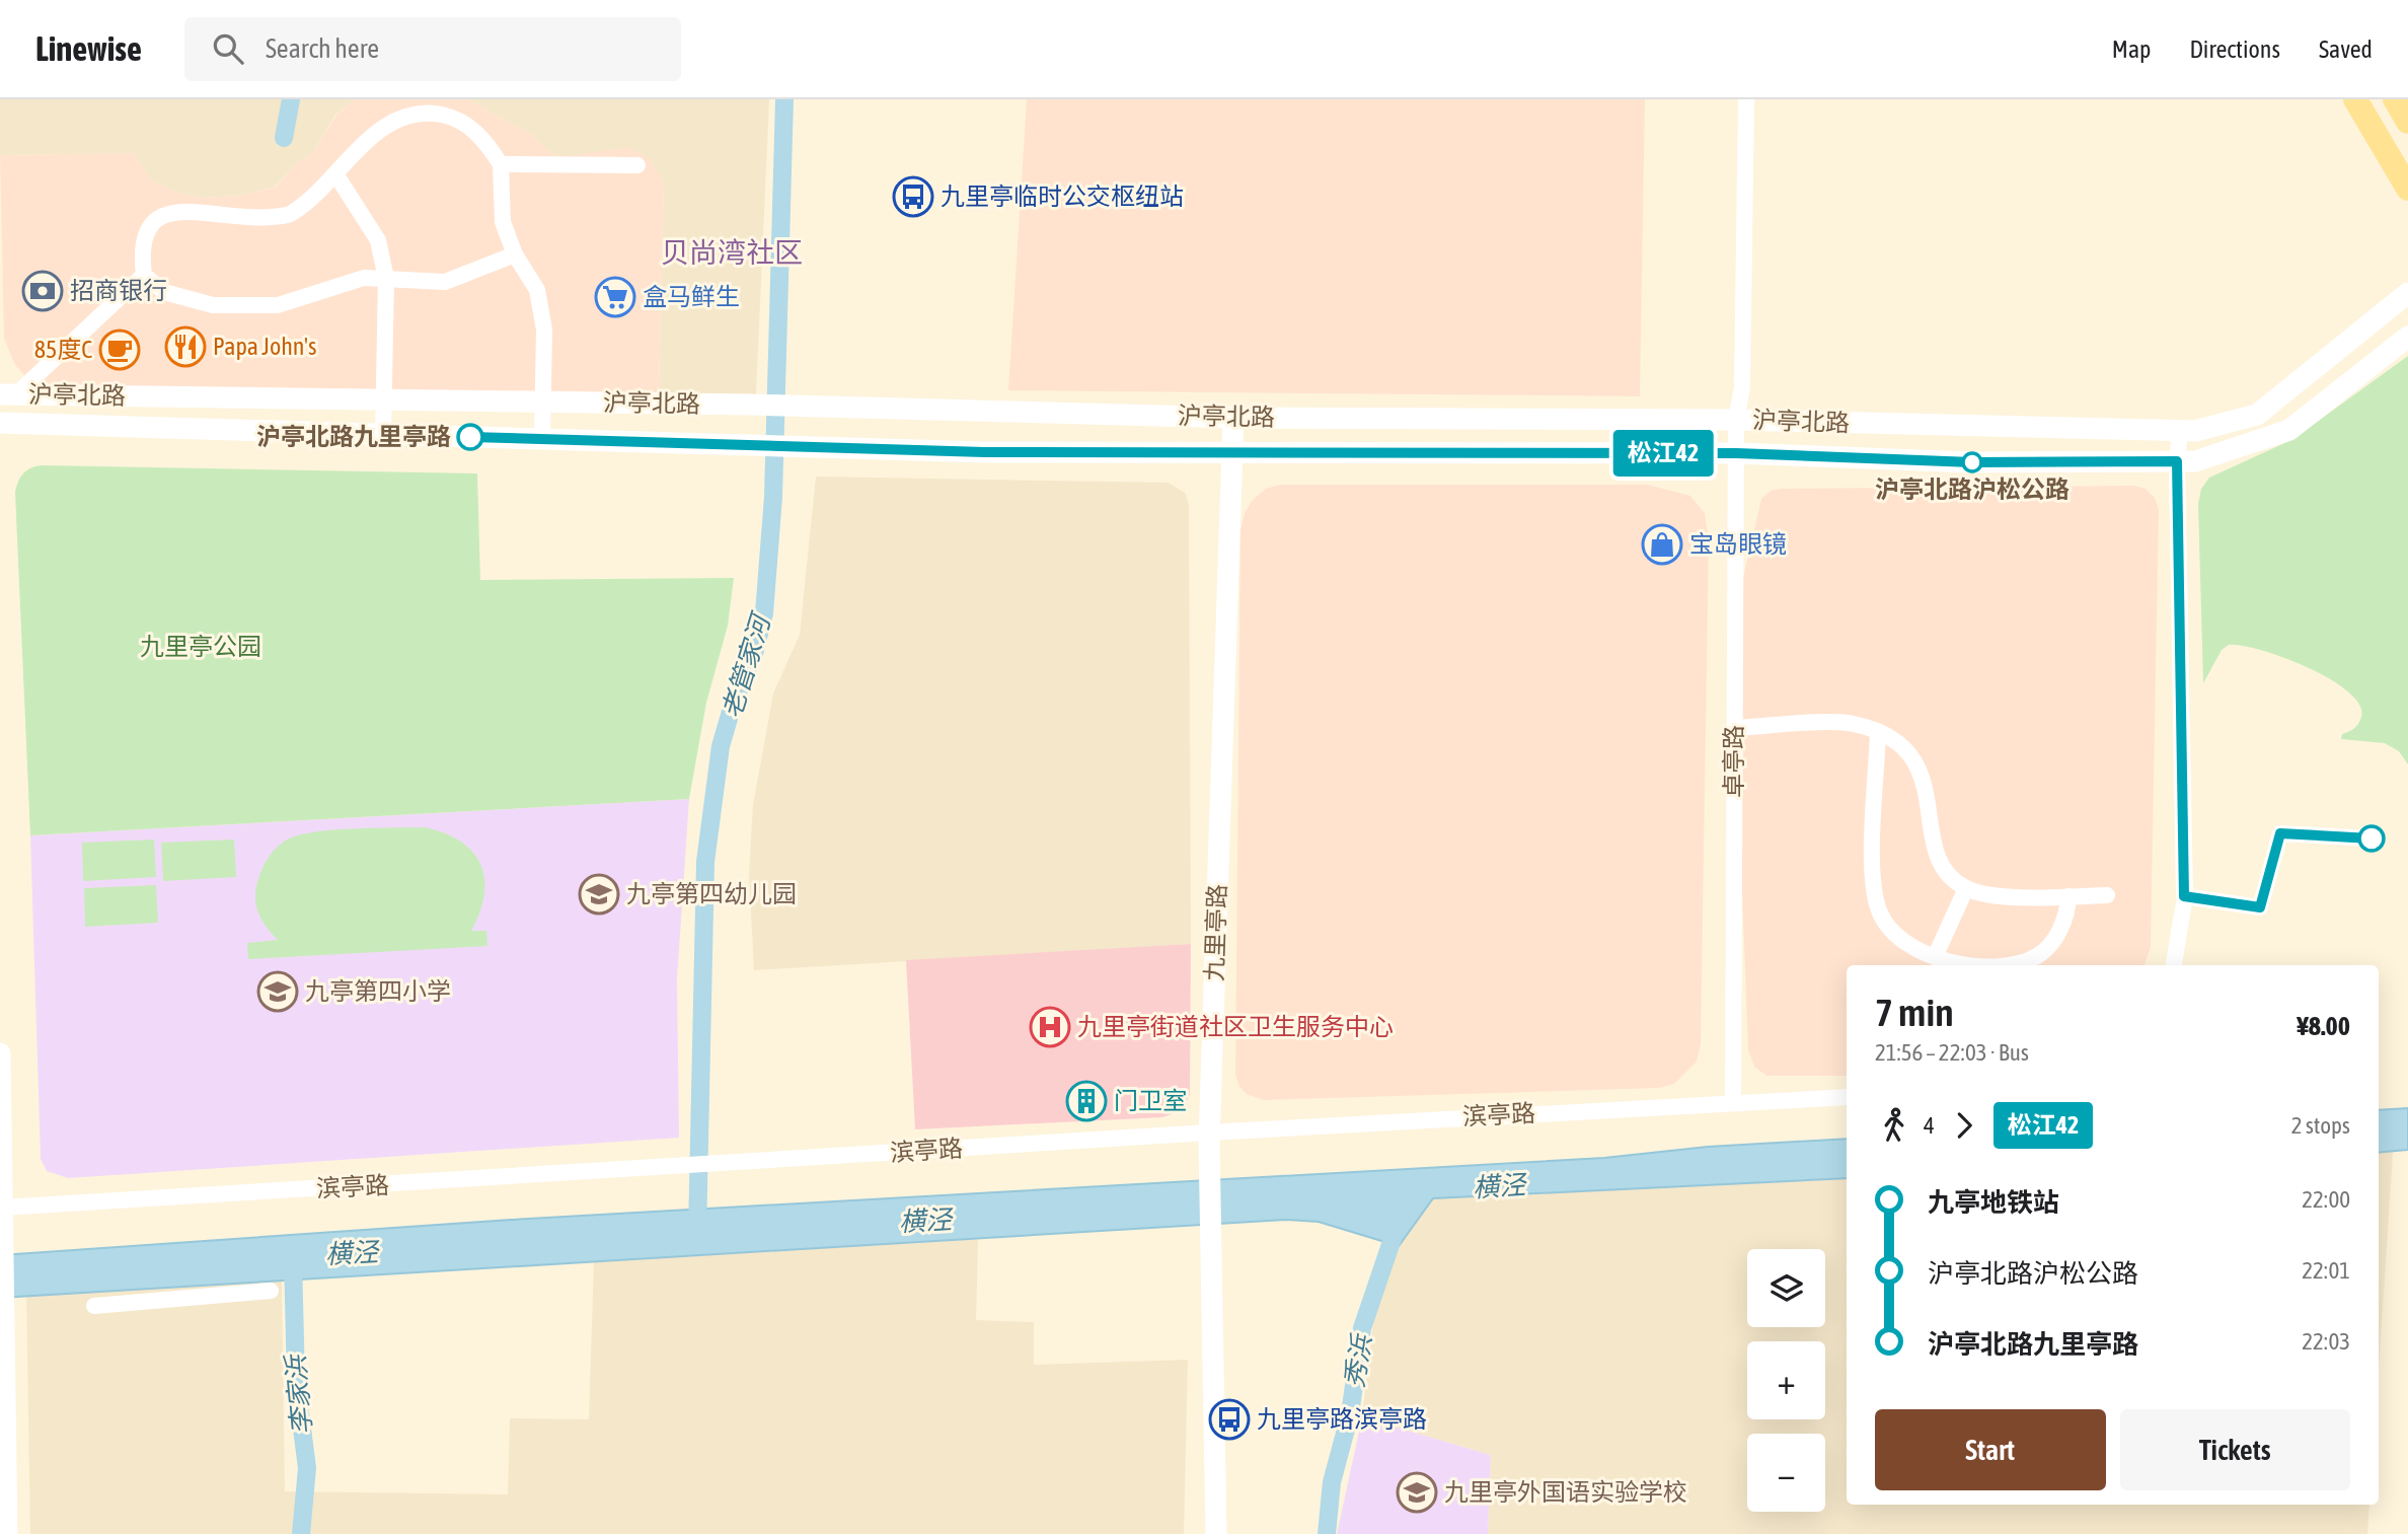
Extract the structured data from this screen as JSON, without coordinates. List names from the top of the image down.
{
  "streets": {
    "street": [
      "沪亭北路",
      "卓亭路",
      "九里亭路",
      "滨亭路"
    ]
  },
  "crossings": [
    ["沪亭北路", "卓亭路"],
    ["沪亭北路", "九里亭路"],
    ["卓亭路", "滨亭路"],
    ["九里亭路", "滨亭路"]
  ],
  "districts": ["贝尚湾社区"],
  "water": [
    "老管家河",
    "横泾",
    "秀浜",
    "李家浜"
  ],
  "parks": ["九里亭公园"],
  "places": {
    "bus stop": ["九里亭临时公交枢纽站", "九里亭路滨亭路"],
    "bank": ["招商银行"],
    "supermarket": ["盒马鲜生"],
    "restaurant": ["Papa John's"],
    "cafe": ["85度C"],
    "other": ["沪亭北路九里亭路", "沪亭北路沪松公路"],
    "shop": ["宝岛眼镜"],
    "school or university": ["九亭第四幼儿园", "九亭第四小学", "九里亭外国语实验学校"],
    "hospital": ["九里亭街道社区卫生服务中心"],
    "building": ["门卫室"]
  },
  "lines": ["bus line 松江42"],
  "page": {
    "header": "Linewise",
    "search": "Search here",
    "nav": ["Map", "Directions", "Saved"],
    "on_map": "松江42",
    "heading": ["7 min", "21:56 – 22:03 · Bus", "¥8.00"],
    "legs": ["4", "松江42", "2 stops"],
    "list": [
      {
        "name": "九亭地铁站",
        "value": "22:00"
      },
      {
        "name": "沪亭北路沪松公路",
        "value": "22:01"
      },
      {
        "name": "沪亭北路九里亭路",
        "value": "22:03"
      }
    ],
    "map_buttons": ["+", "−"],
    "buttons": ["Start", "Tickets"]
  }
}
